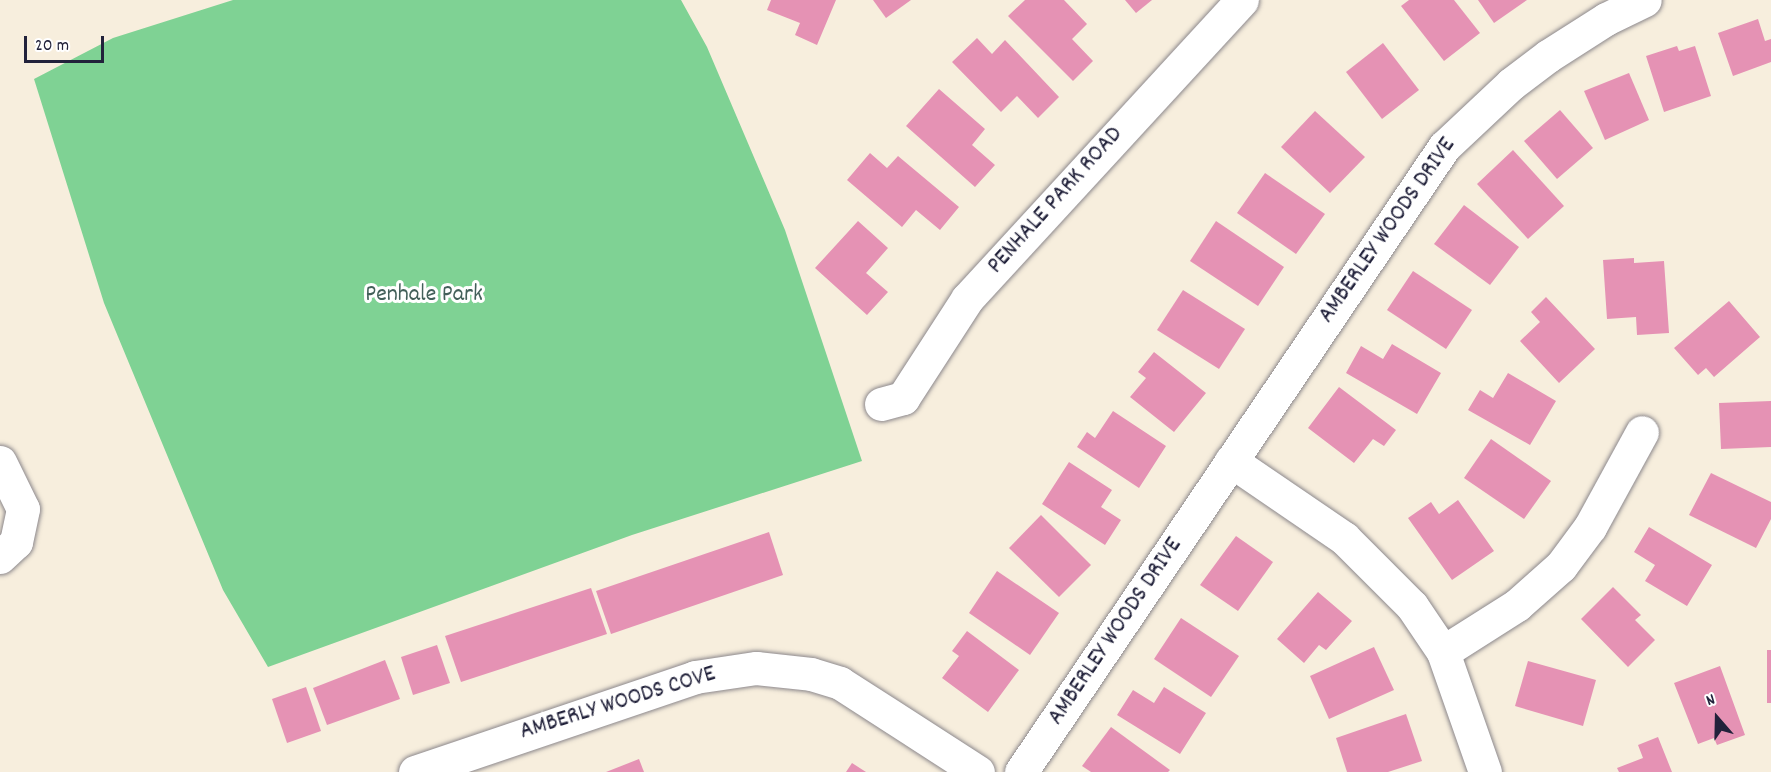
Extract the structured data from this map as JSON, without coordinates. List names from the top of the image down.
{
  "streets": {
    "street": ["PENHALE PARK ROAD", "AMBERLEY WOODS DRIVE", "AMBERLY WOODS COVE"]
  },
  "parks": ["Penhale Park"],
  "scale_bar": "20 m",
  "north": "top"
}
